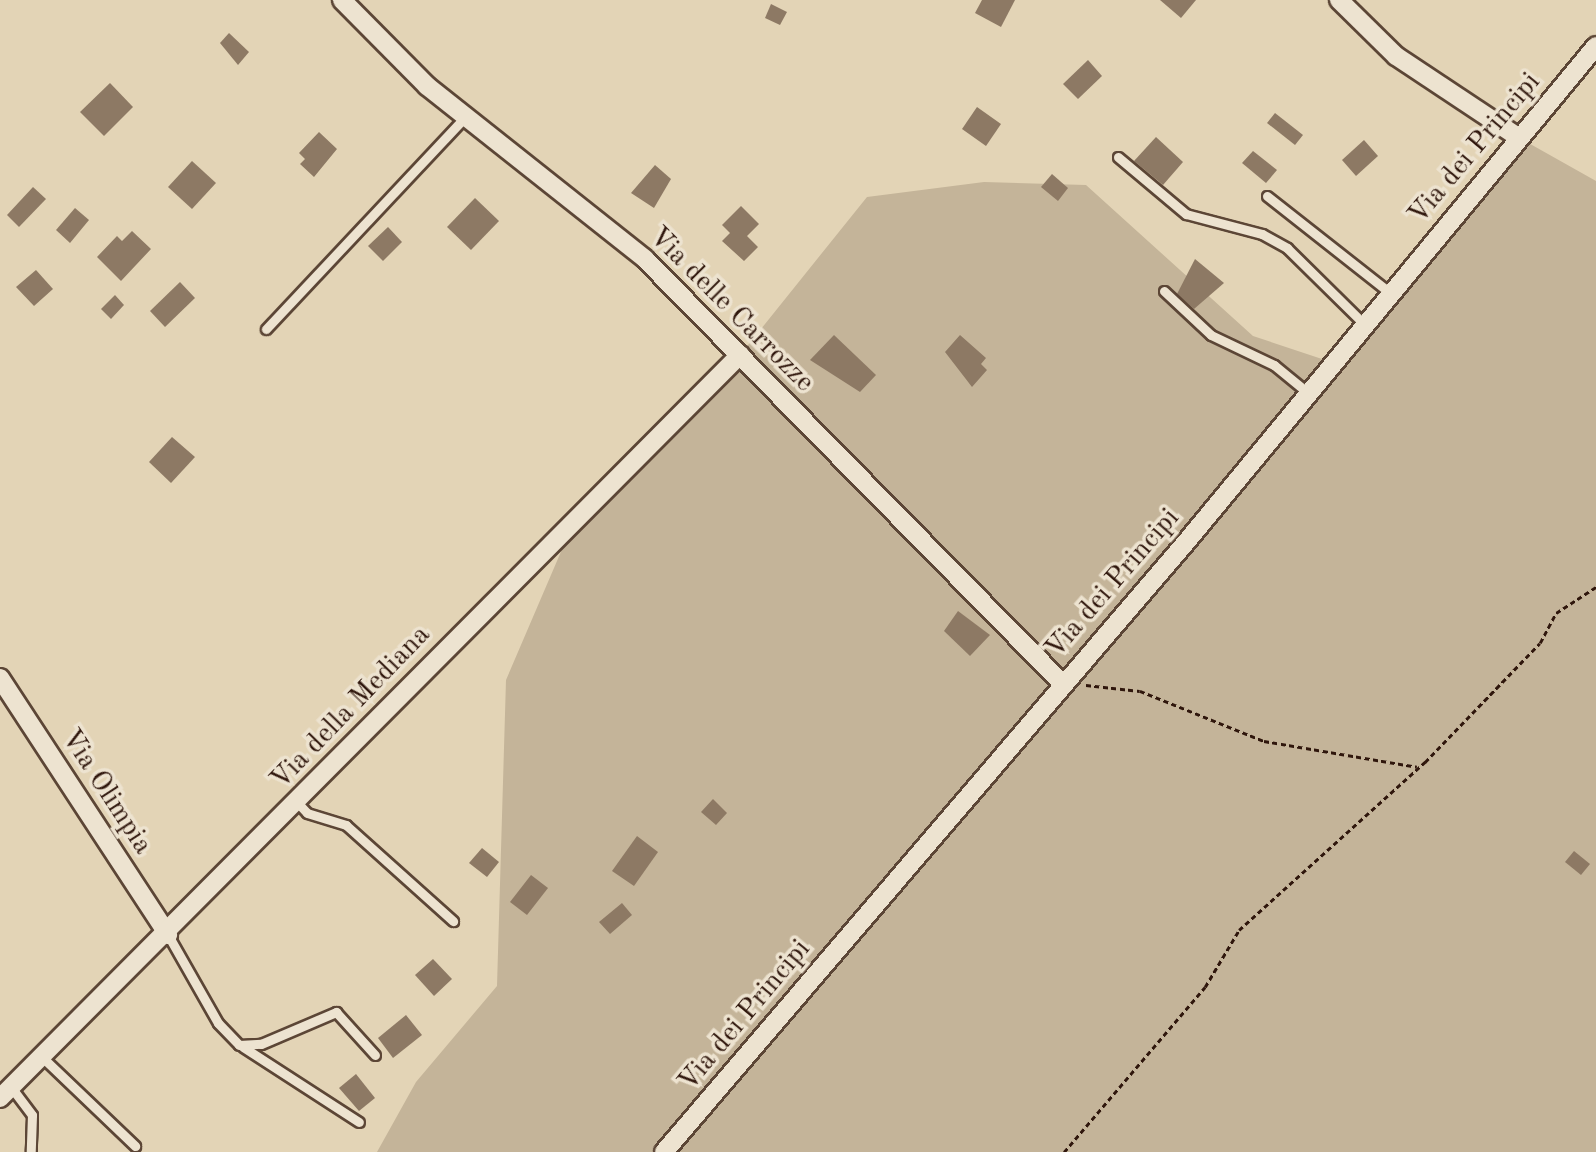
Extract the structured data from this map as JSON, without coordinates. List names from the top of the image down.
{
  "streets": {
    "street": [
      "Via dei Principi",
      "Via delle Carrozze",
      "Via della Mediana",
      "Via Olimpia"
    ]
  },
  "crossings": [
    ["Via dei Principi", "Via delle Carrozze"],
    ["Via delle Carrozze", "Via della Mediana"],
    ["Via della Mediana", "Via Olimpia"]
  ]
}
